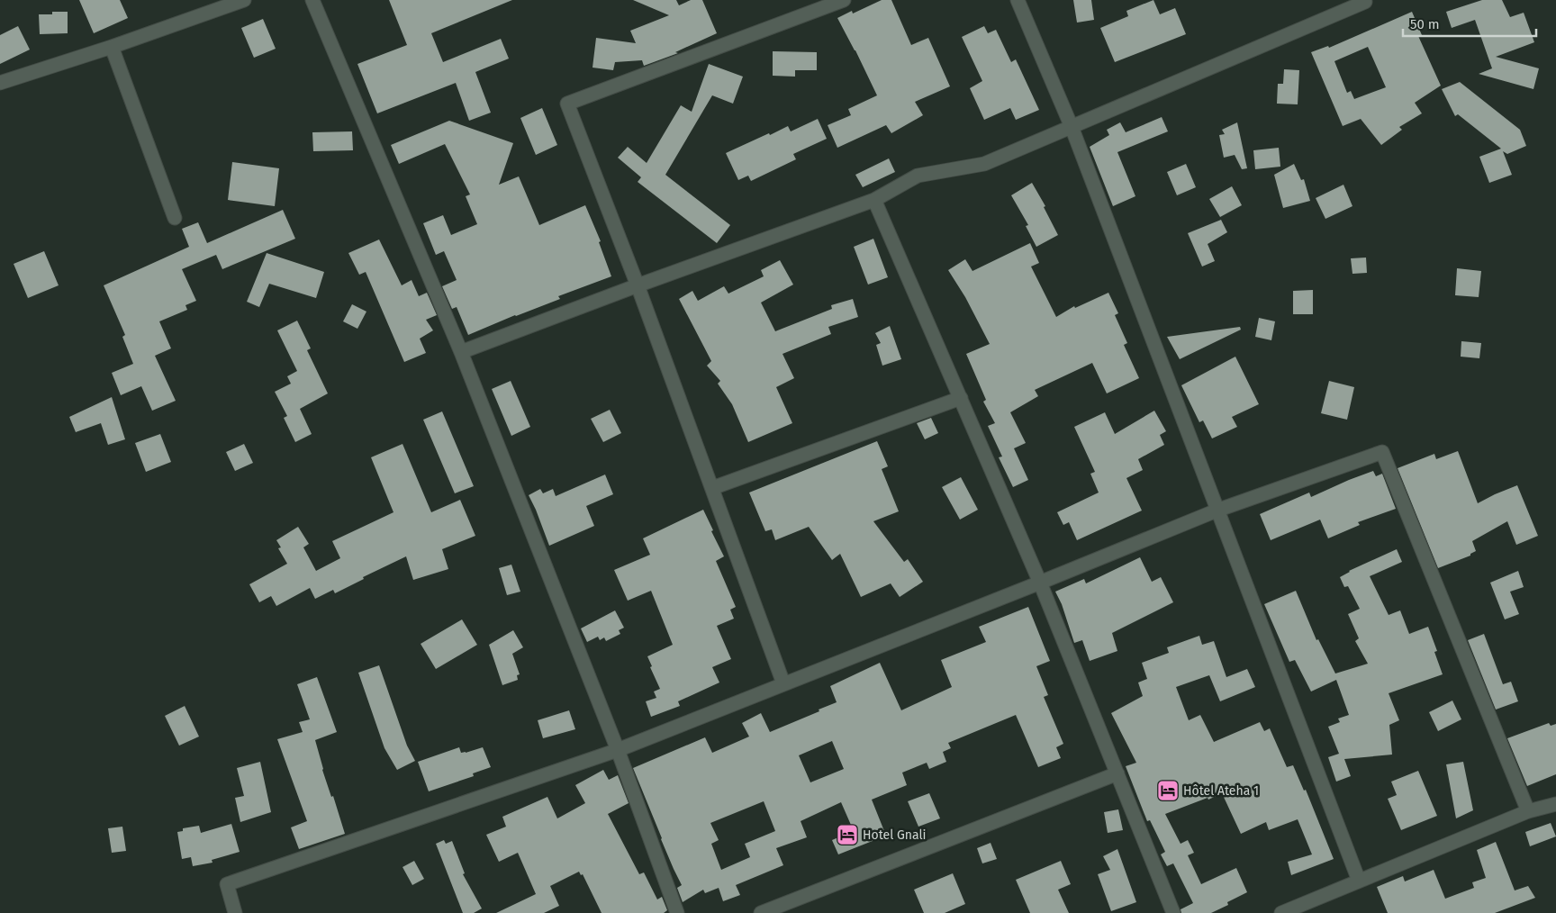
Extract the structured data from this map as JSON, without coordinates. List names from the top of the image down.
{
  "places": {
    "hotel": ["Hôtel Ateha 1", "Hotel Gnali"]
  },
  "scale_bar": "50 m"
}
